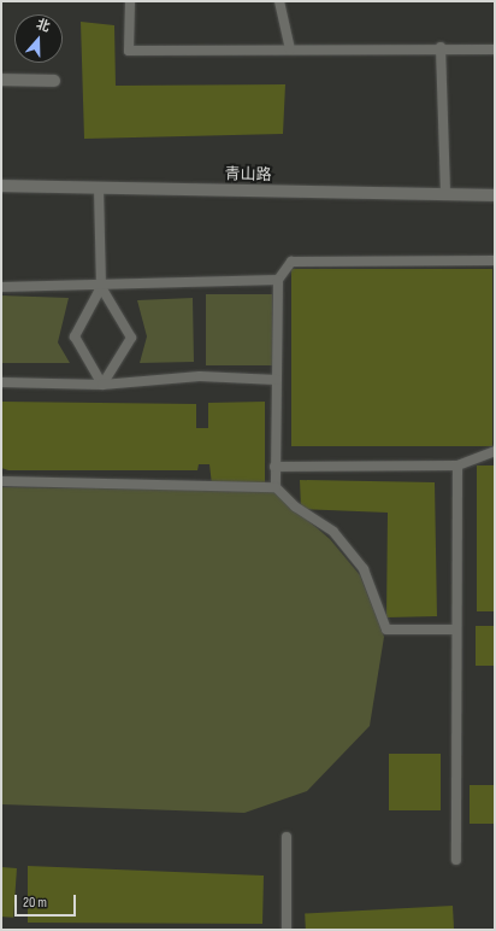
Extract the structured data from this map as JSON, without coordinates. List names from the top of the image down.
{
  "streets": {
    "street": ["青山路"]
  },
  "scale_bar": "20 m",
  "north": "top"
}
